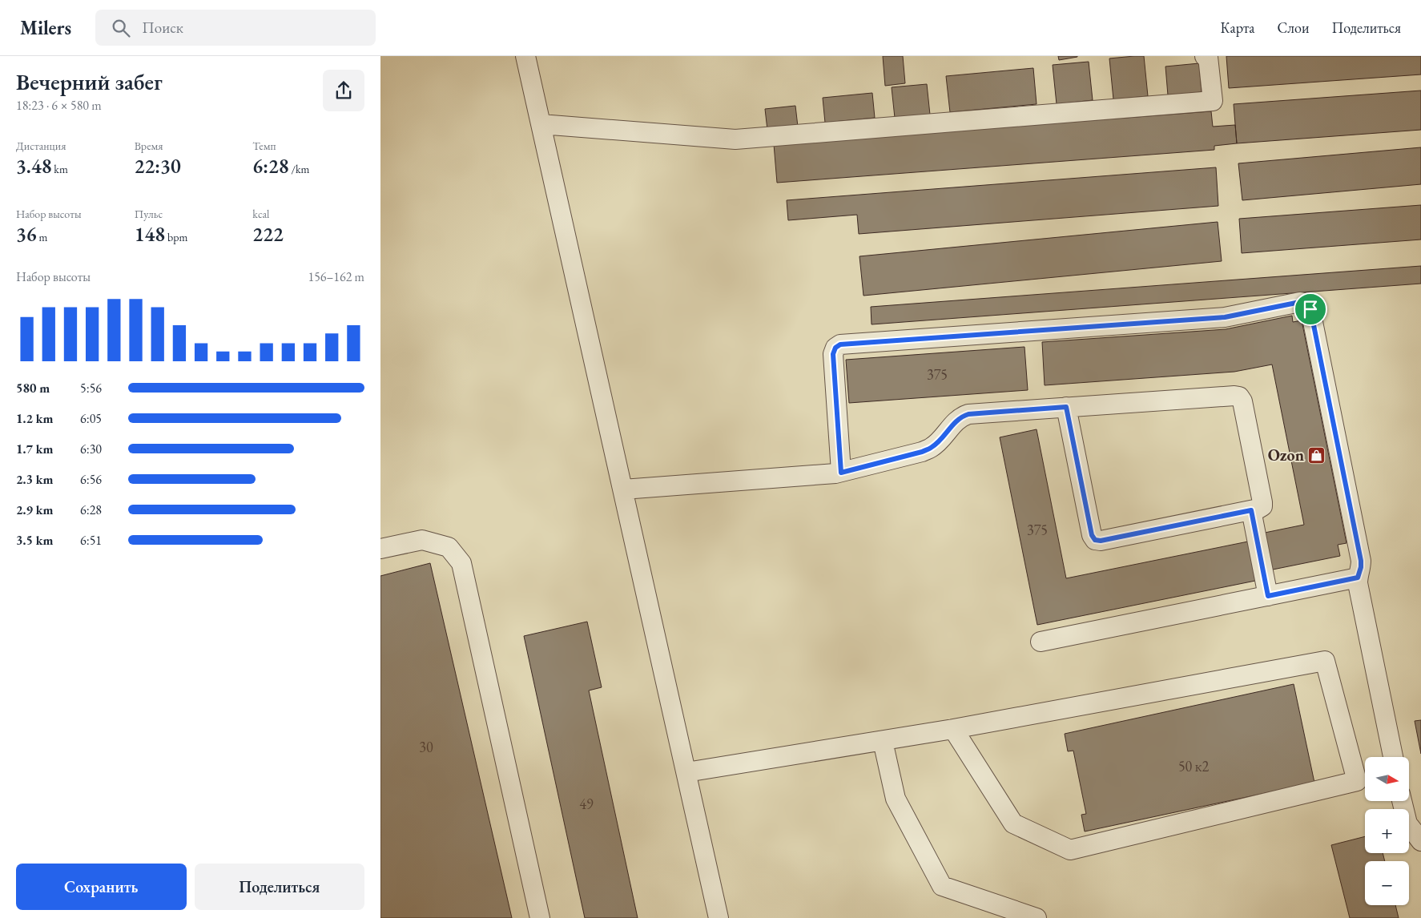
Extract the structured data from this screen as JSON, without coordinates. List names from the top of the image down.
{
  "places": {
    "shop": ["Ozon"]
  },
  "house_numbers": [
    "375",
    "375",
    "30",
    "50 к2",
    "49"
  ],
  "north": "right",
  "page": {
    "header": "Milers",
    "search": "Поиск",
    "nav": ["Карта", "Слои", "Поделиться"],
    "heading": ["Вечерний забег", "18:23 · 6 × 580 m"],
    "stats": [
      ["Дистанция", "3.48 km"],
      ["Время", "22:30"],
      ["Темп", "6:28 /km"],
      ["Набор высоты", "36 m"],
      ["Пульс", "148 bpm"],
      ["kcal", "222"]
    ],
    "chart": ["Набор высоты", "156–162 m"],
    "list": [
      {
        "name": "580 m",
        "note": "5:56"
      },
      {
        "name": "1.2 km",
        "note": "6:05"
      },
      {
        "name": "1.7 km",
        "note": "6:30"
      },
      {
        "name": "2.3 km",
        "note": "6:56"
      },
      {
        "name": "2.9 km",
        "note": "6:28"
      },
      {
        "name": "3.5 km",
        "note": "6:51"
      }
    ],
    "map_buttons": ["+", "−"],
    "buttons": ["Сохранить", "Поделиться"]
  }
}
